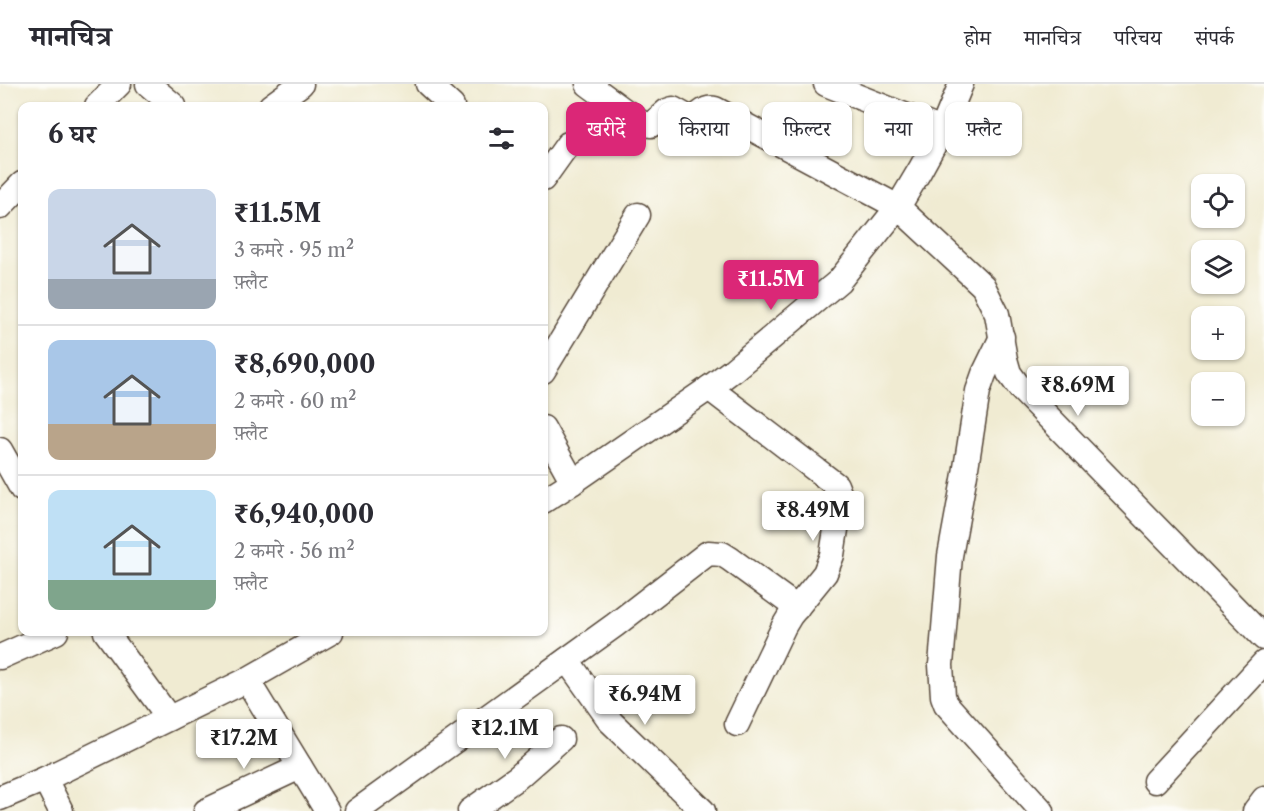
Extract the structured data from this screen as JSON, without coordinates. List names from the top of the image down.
{
  "page": {
    "header": "मानचित्र",
    "nav": [
      "होम",
      "मानचित्र",
      "परिचय",
      "संपर्क"
    ],
    "chip": [
      "खरीदें",
      "किराया",
      "फ़िल्टर",
      "नया",
      "फ़्लैट"
    ],
    "heading": "6 घर",
    "map_buttons": ["+", "−"],
    "list": [
      {
        "name": "₹11.5M",
        "note": "3 कमरे · 95 m² · फ़्लैट"
      },
      {
        "name": "₹8,690,000",
        "note": "2 कमरे · 60 m² · फ़्लैट"
      },
      {
        "name": "₹6,940,000",
        "note": "2 कमरे · 56 m² · फ़्लैट"
      }
    ],
    "price": [
      "₹11.5M",
      "₹8.69M",
      "₹8.49M",
      "₹6.94M",
      "₹12.1M",
      "₹17.2M"
    ]
  }
}
